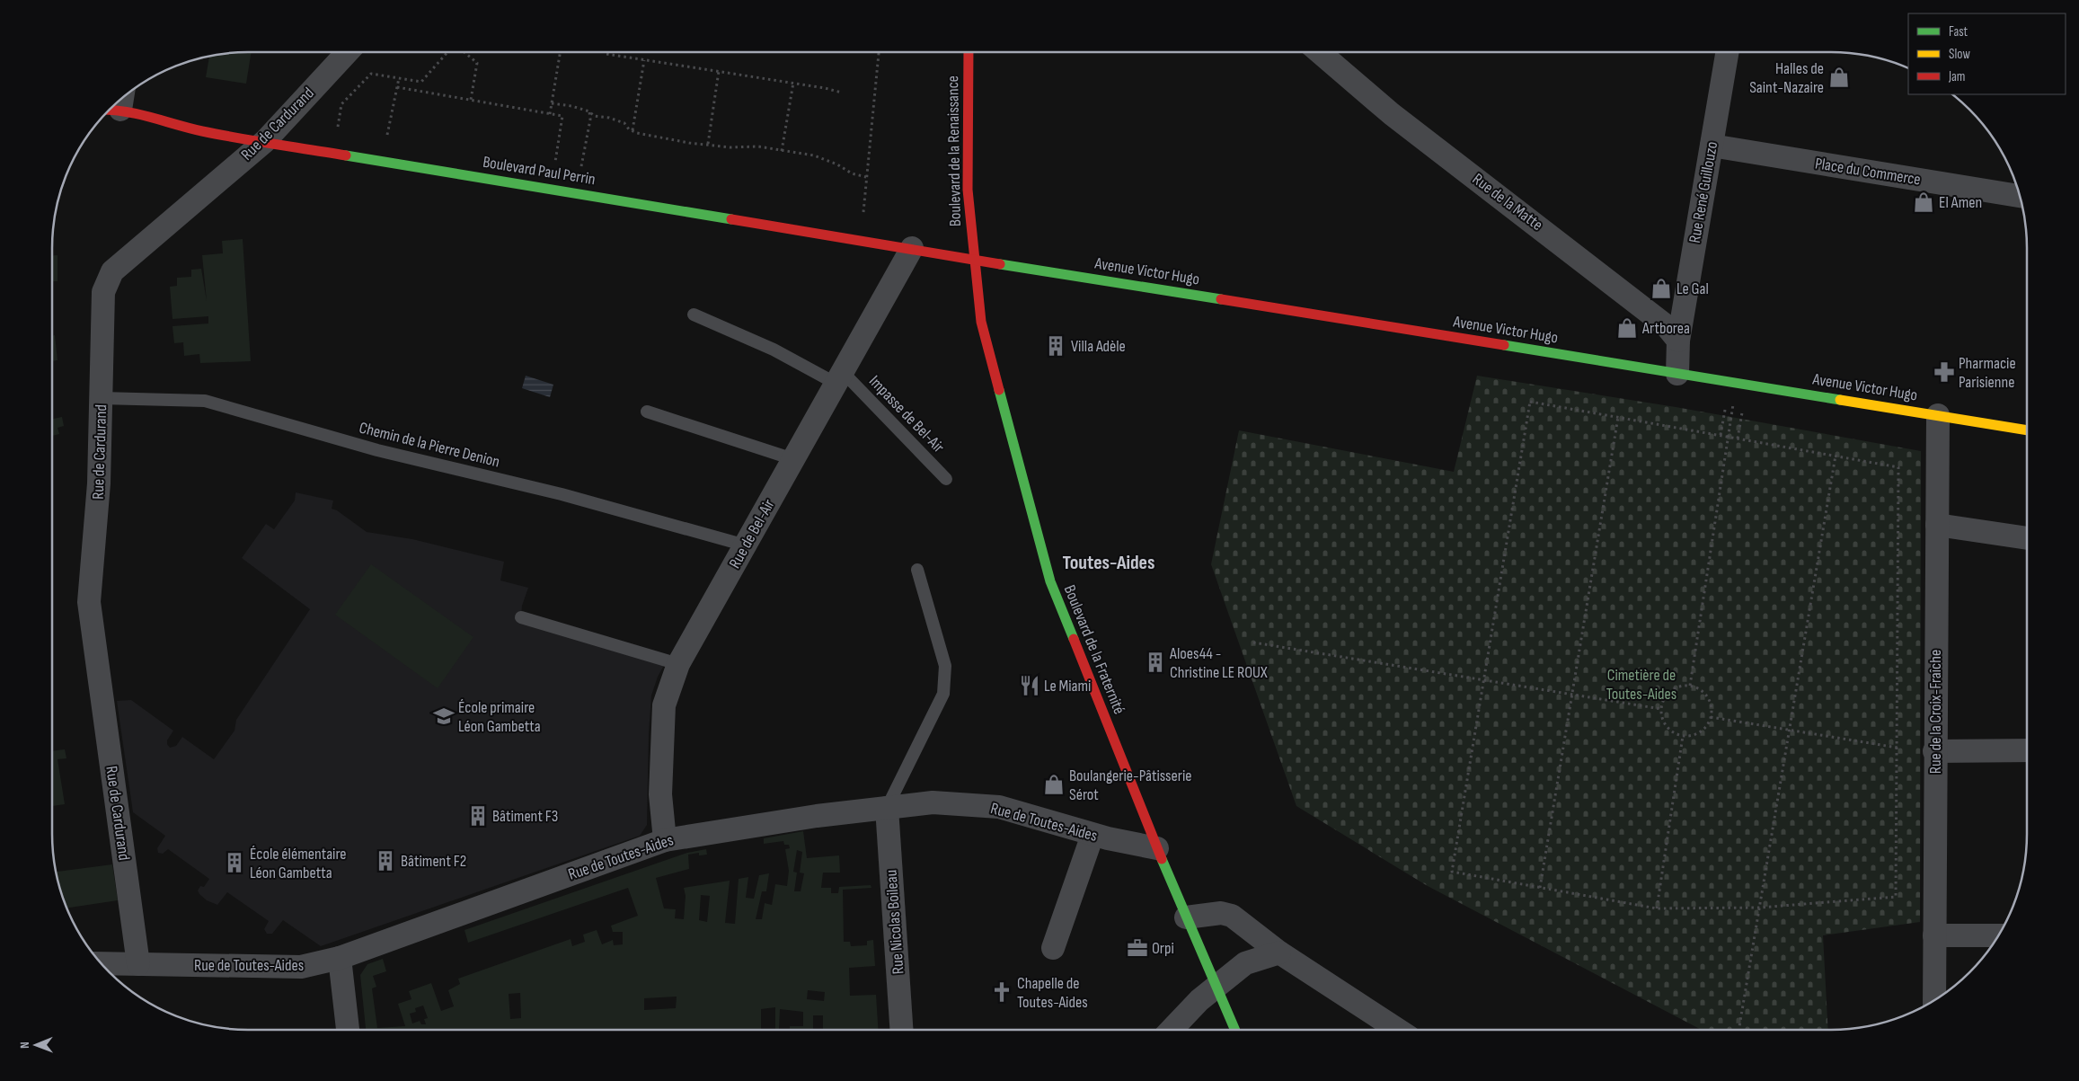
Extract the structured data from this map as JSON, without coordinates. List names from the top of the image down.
{
  "streets": {
    "street": [
      "Rue de Cardurand",
      "Boulevard de la Renaissance",
      "Boulevard Paul Perrin",
      "Place du Commerce",
      "Rue René Guillouzo",
      "Rue de la Matte",
      "Avenue Victor Hugo",
      "Rue de Bel-Air",
      "Boulevard de la Fraternité",
      "Rue de la Croix-Fraîche",
      "Rue de Toutes-Aides",
      "Rue Nicolas Boileau"
    ],
    "lane": ["Impasse de Bel-Air", "Chemin de la Pierre Denion"]
  },
  "crossings": [
    ["Rue de Cardurand", "Boulevard Paul Perrin"],
    ["Rue de Cardurand", "Chemin de la Pierre Denion"],
    ["Rue de Cardurand", "Rue de Toutes-Aides"],
    ["Boulevard de la Renaissance", "Boulevard Paul Perrin"],
    ["Boulevard de la Renaissance", "Avenue Victor Hugo"],
    ["Boulevard de la Renaissance", "Boulevard de la Fraternité"],
    ["Boulevard Paul Perrin", "Avenue Victor Hugo"],
    ["Boulevard Paul Perrin", "Rue de Bel-Air"],
    ["Boulevard Paul Perrin", "Boulevard de la Fraternité"],
    ["Place du Commerce", "Rue René Guillouzo"],
    ["Rue René Guillouzo", "Rue de la Matte"],
    ["Avenue Victor Hugo", "Boulevard de la Fraternité"],
    ["Avenue Victor Hugo", "Rue de la Croix-Fraîche"],
    ["Impasse de Bel-Air", "Rue de Bel-Air"],
    ["Chemin de la Pierre Denion", "Rue de Bel-Air"],
    ["Rue de Bel-Air", "Rue de Toutes-Aides"],
    ["Boulevard de la Fraternité", "Rue de Toutes-Aides"],
    ["Rue de Toutes-Aides", "Rue Nicolas Boileau"]
  ],
  "districts": ["Toutes-Aides"],
  "parks": ["Cimetière de Toutes-Aides"],
  "places": {
    "shop": [
      "Halles de Saint-Nazaire",
      "El Amen",
      "Le Gal",
      "Artborea",
      "Boulangerie-Pâtisserie Sérot"
    ],
    "building": [
      "Villa Adèle",
      "Aloes44 - Christine LE ROUX",
      "Bâtiment F3",
      "Bâtiment F2",
      "École élémentaire Léon Gambetta"
    ],
    "pharmacy": ["Pharmacie Parisienne"],
    "restaurant": ["Le Miami"],
    "school or university": ["École primaire Léon Gambetta"],
    "office": ["Orpi"],
    "church": ["Chapelle de Toutes-Aides"]
  },
  "legend": ["Fast", "Slow", "Jam"],
  "north": "left"
}
